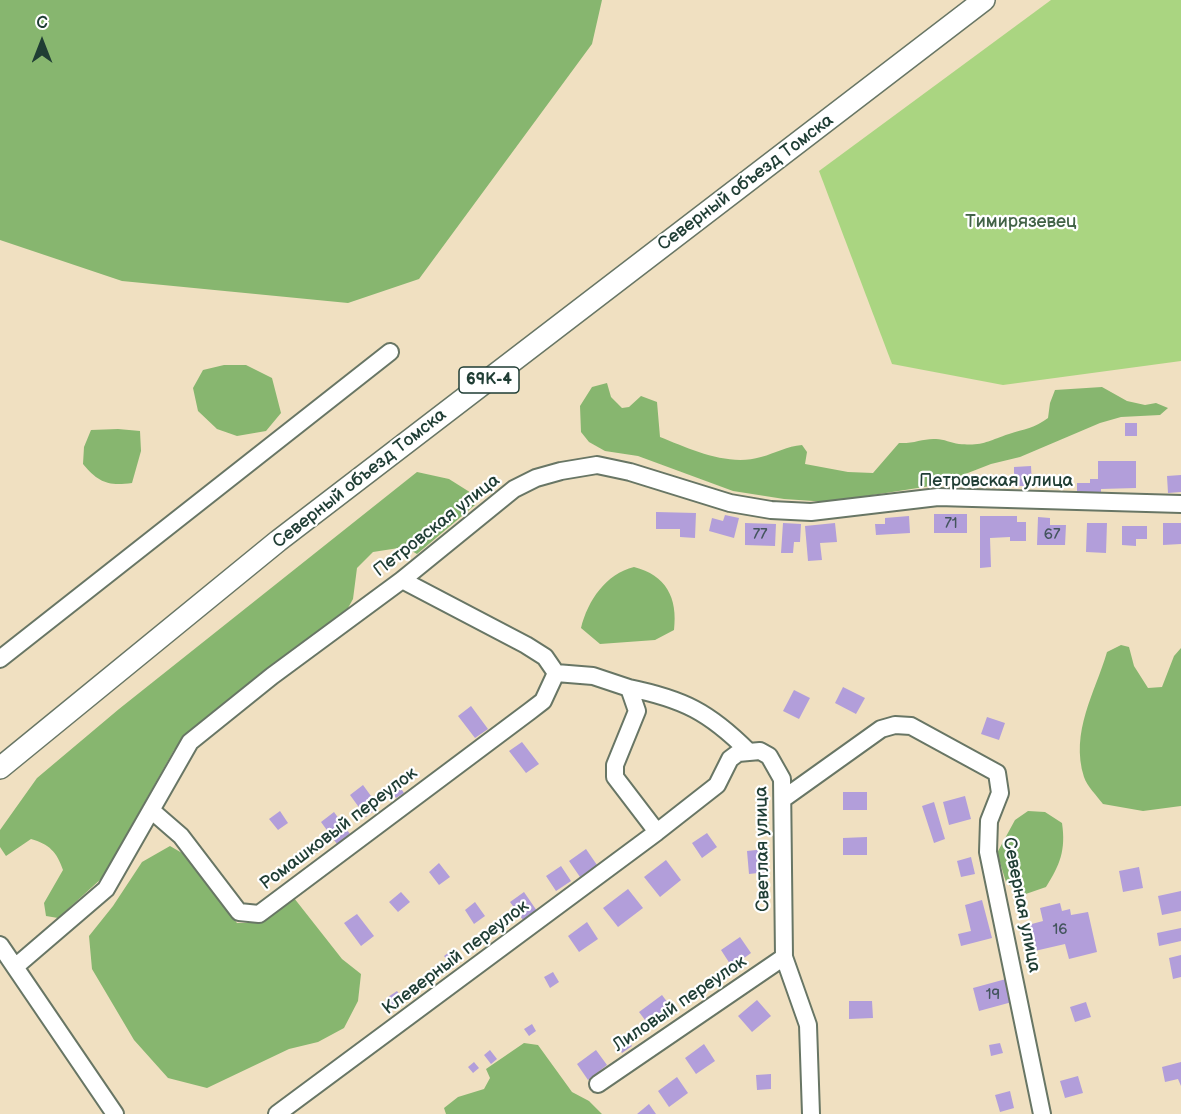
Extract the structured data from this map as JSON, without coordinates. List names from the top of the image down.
{
  "streets": {
    "main road": ["Северный объезд Томска", "69К-4"],
    "street": [
      "Петровская улица",
      "Ромашковый переулок",
      "Светлая улица",
      "Северная улица",
      "Клеверный переулок",
      "Лиловый переулок"
    ]
  },
  "crossings": [
    ["Петровская улица", "Ромашковый переулок"],
    ["Светлая улица", "Северная улица"],
    ["Светлая улица", "Лиловый переулок"]
  ],
  "parks": ["Тимирязевец"],
  "house_numbers": [
    "71",
    "77",
    "67",
    "16",
    "19"
  ],
  "north": "top"
}
